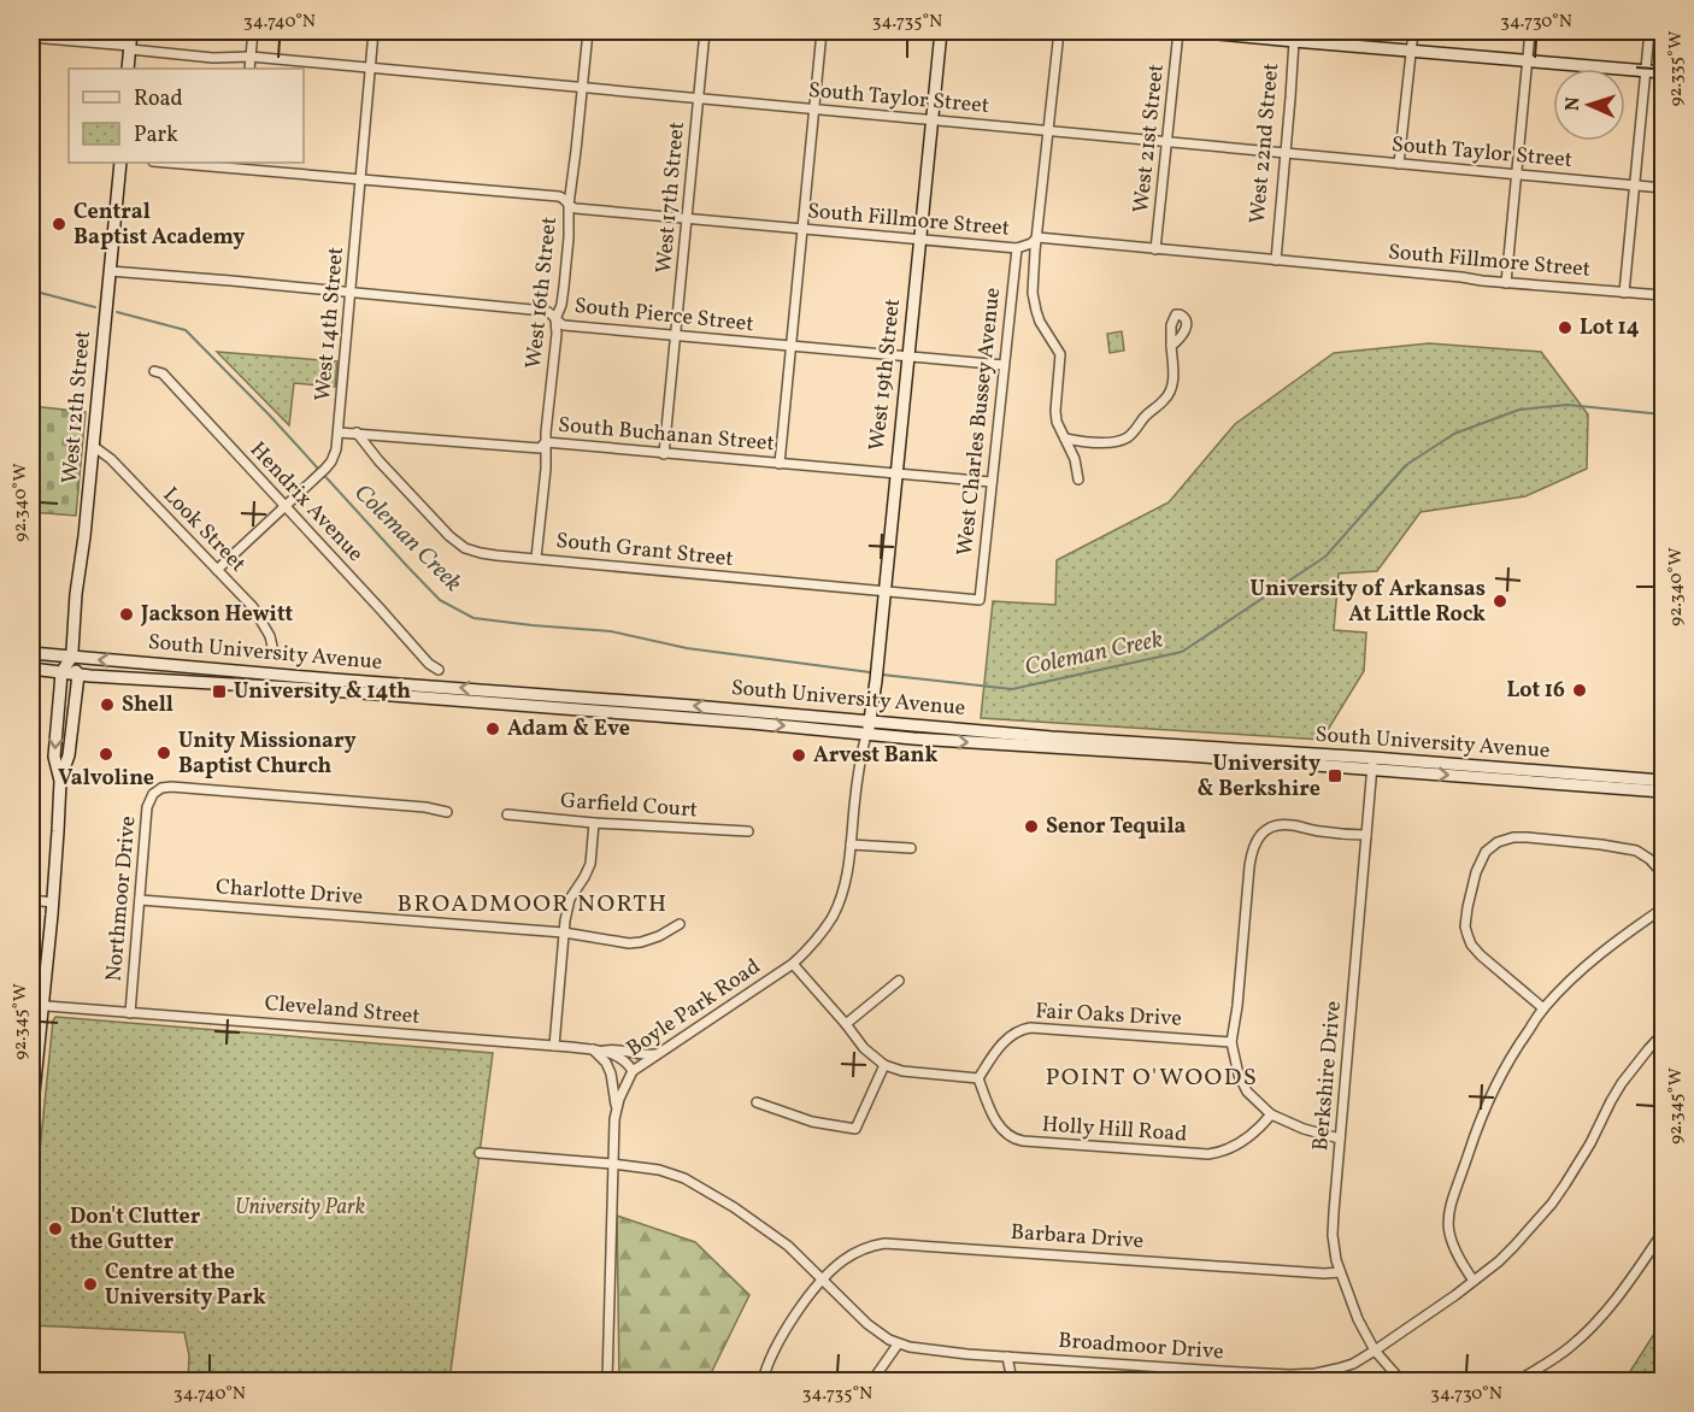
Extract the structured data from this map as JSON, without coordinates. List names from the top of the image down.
{
  "streets": {
    "main road": ["West 19th Street", "West 12th Street", "South University Avenue"],
    "street": [
      "South Taylor Street",
      "West 21st Street",
      "West 22nd Street",
      "West 17th Street",
      "South Fillmore Street",
      "West 16th Street",
      "South Pierce Street",
      "West 14th Street",
      "West Charles Bussey Avenue",
      "South Buchanan Street",
      "Hendrix Avenue",
      "Look Street",
      "South Grant Street",
      "Garfield Court",
      "Charlotte Drive",
      "Northmoor Drive",
      "Boyle Park Road",
      "Cleveland Street",
      "Fair Oaks Drive",
      "Berkshire Drive",
      "Holly Hill Road",
      "Barbara Drive",
      "Broadmoor Drive"
    ]
  },
  "crossings": [
    ["South Taylor Street", "West 21st Street"],
    ["South Taylor Street", "West 22nd Street"],
    ["South Taylor Street", "West 17th Street"],
    ["South Taylor Street", "West 16th Street"],
    ["South Taylor Street", "West 14th Street"],
    ["South Taylor Street", "West 19th Street"],
    ["West 21st Street", "South Fillmore Street"],
    ["West 22nd Street", "South Fillmore Street"],
    ["West 17th Street", "South Fillmore Street"],
    ["West 17th Street", "South Pierce Street"],
    ["West 17th Street", "South Buchanan Street"],
    ["South Fillmore Street", "West 16th Street"],
    ["South Fillmore Street", "West 14th Street"],
    ["South Fillmore Street", "West 19th Street"],
    ["South Fillmore Street", "West Charles Bussey Avenue"],
    ["West 16th Street", "South Pierce Street"],
    ["West 16th Street", "South Buchanan Street"],
    ["West 16th Street", "South Grant Street"],
    ["South Pierce Street", "West 14th Street"],
    ["South Pierce Street", "West 19th Street"],
    ["South Pierce Street", "West 12th Street"],
    ["South Pierce Street", "West Charles Bussey Avenue"],
    ["West 14th Street", "South Buchanan Street"],
    ["West 14th Street", "Hendrix Avenue"],
    ["West 14th Street", "Look Street"],
    ["West 19th Street", "South Buchanan Street"],
    ["West 19th Street", "South Grant Street"],
    ["West 19th Street", "South University Avenue"],
    ["West 19th Street", "Boyle Park Road"],
    ["West 12th Street", "Look Street"],
    ["West 12th Street", "South University Avenue"],
    ["West 12th Street", "Cleveland Street"],
    ["West Charles Bussey Avenue", "South Buchanan Street"],
    ["West Charles Bussey Avenue", "South Grant Street"],
    ["South Buchanan Street", "South Grant Street"],
    ["South University Avenue", "Boyle Park Road"],
    ["South University Avenue", "Berkshire Drive"],
    ["Charlotte Drive", "Northmoor Drive"],
    ["Northmoor Drive", "Cleveland Street"],
    ["Boyle Park Road", "Cleveland Street"],
    ["Boyle Park Road", "Broadmoor Drive"],
    ["Fair Oaks Drive", "Holly Hill Road"],
    ["Berkshire Drive", "Barbara Drive"],
    ["Berkshire Drive", "Broadmoor Drive"],
    ["Barbara Drive", "Broadmoor Drive"]
  ],
  "districts": ["BROADMOOR NORTH", "POINT O'WOODS"],
  "water": ["Coleman Creek"],
  "parks": ["University Park"],
  "places": {
    "other": [
      "Central Baptist Academy",
      "Lot 14",
      "University of Arkansas At Little Rock",
      "Jackson Hewitt",
      "Lot 16",
      "Shell",
      "Adam & Eve",
      "Unity Missionary Baptist Church",
      "Valvoline",
      "Arvest Bank",
      "Senor Tequila",
      "Don't Clutter the Gutter",
      "Centre at the University Park"
    ],
    "transit": ["University & 14th", "University & Berkshire"]
  },
  "legend": ["Road", "Park"],
  "north": "left",
  "coordinates": [
    "34.740°N",
    "34.735°N",
    "34.730°N",
    "92.335°W",
    "92.340°W",
    "92.345°W"
  ]
}
